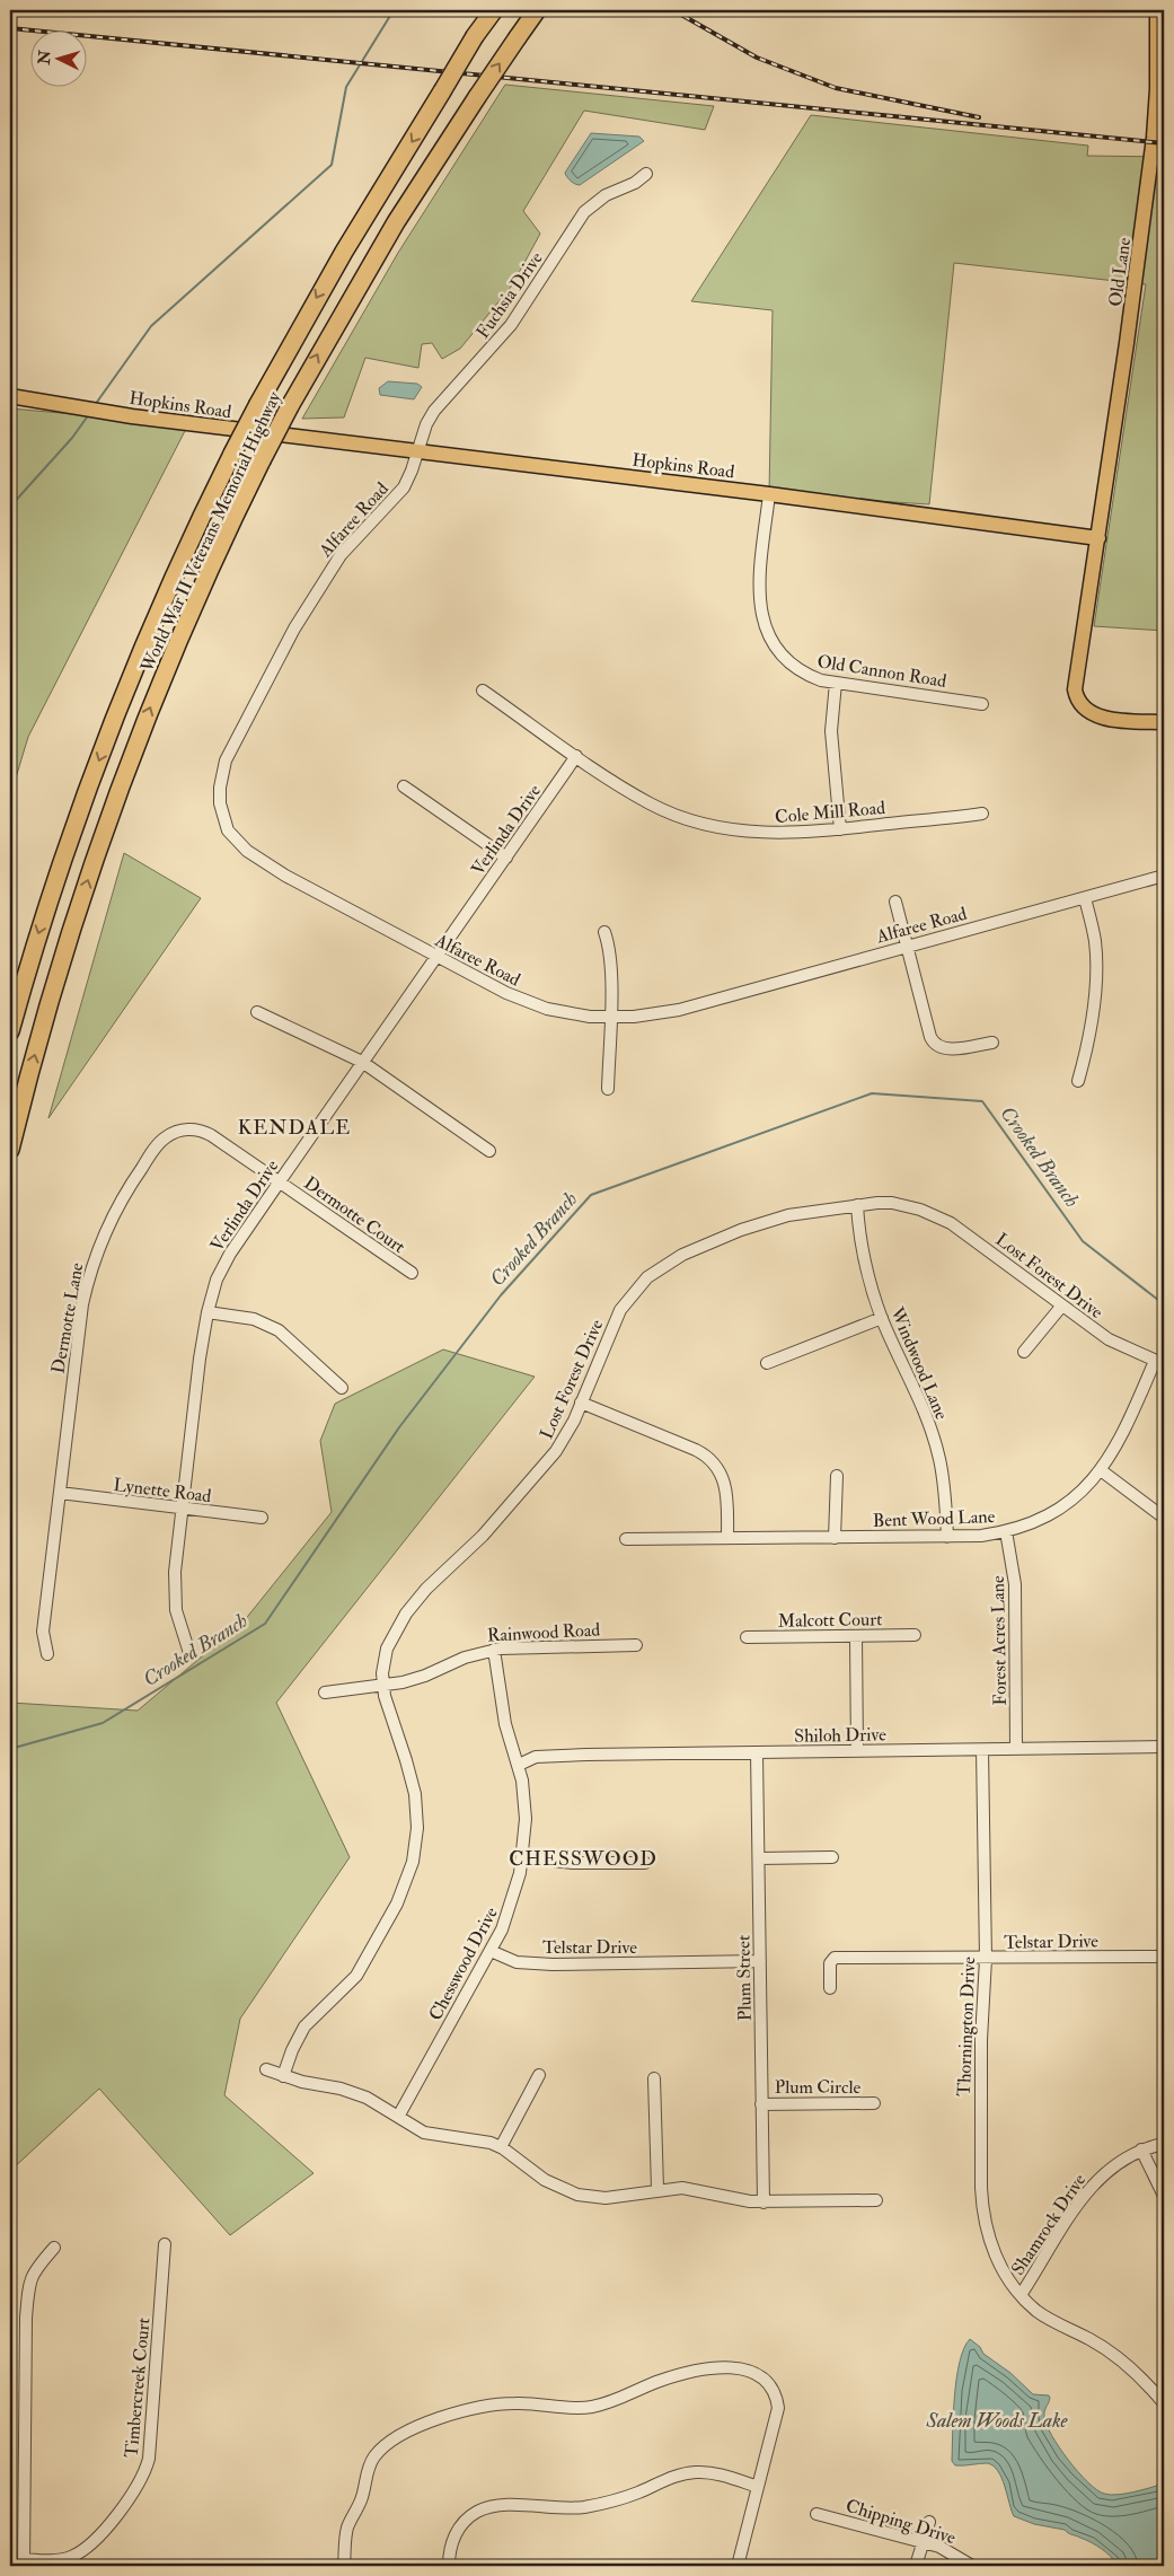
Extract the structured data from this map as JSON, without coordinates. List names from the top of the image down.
{
  "streets": {
    "highway": ["World War II Veterans Memorial Highway"],
    "main road": ["Old Lane", "Hopkins Road"],
    "street": [
      "Fuchsia Drive",
      "Alfaree Road",
      "Old Cannon Road",
      "Cole Mill Road",
      "Verlinda Drive",
      "Dermotte Court",
      "Lost Forest Drive",
      "Dermotte Lane",
      "Windwood Lane",
      "Lynette Road",
      "Bent Wood Lane",
      "Malcott Court",
      "Rainwood Road",
      "Forest Acres Lane",
      "Shiloh Drive",
      "Telstar Drive",
      "Chesswood Drive",
      "Plum Street",
      "Thornington Drive",
      "Plum Circle",
      "Shamrock Drive",
      "Timbercreek Court",
      "Chipping Drive"
    ]
  },
  "crossings": [
    ["Old Lane", "Hopkins Road"],
    ["Fuchsia Drive", "Hopkins Road"],
    ["Fuchsia Drive", "Alfaree Road"],
    ["Hopkins Road", "Alfaree Road"],
    ["Hopkins Road", "Old Cannon Road"],
    ["Alfaree Road", "Verlinda Drive"],
    ["Cole Mill Road", "Verlinda Drive"],
    ["Verlinda Drive", "Dermotte Court"],
    ["Verlinda Drive", "Dermotte Lane"],
    ["Verlinda Drive", "Lynette Road"],
    ["Dermotte Court", "Dermotte Lane"],
    ["Lost Forest Drive", "Windwood Lane"],
    ["Lost Forest Drive", "Bent Wood Lane"],
    ["Lost Forest Drive", "Rainwood Road"],
    ["Dermotte Lane", "Lynette Road"],
    ["Windwood Lane", "Bent Wood Lane"],
    ["Bent Wood Lane", "Forest Acres Lane"],
    ["Rainwood Road", "Chesswood Drive"],
    ["Forest Acres Lane", "Shiloh Drive"],
    ["Shiloh Drive", "Chesswood Drive"],
    ["Shiloh Drive", "Plum Street"],
    ["Shiloh Drive", "Thornington Drive"],
    ["Telstar Drive", "Chesswood Drive"],
    ["Telstar Drive", "Plum Street"],
    ["Telstar Drive", "Thornington Drive"],
    ["Plum Street", "Plum Circle"],
    ["Thornington Drive", "Shamrock Drive"]
  ],
  "districts": ["KENDALE", "CHESSWOOD"],
  "water": ["Crooked Branch", "Salem Woods Lake"],
  "north": "left"
}
